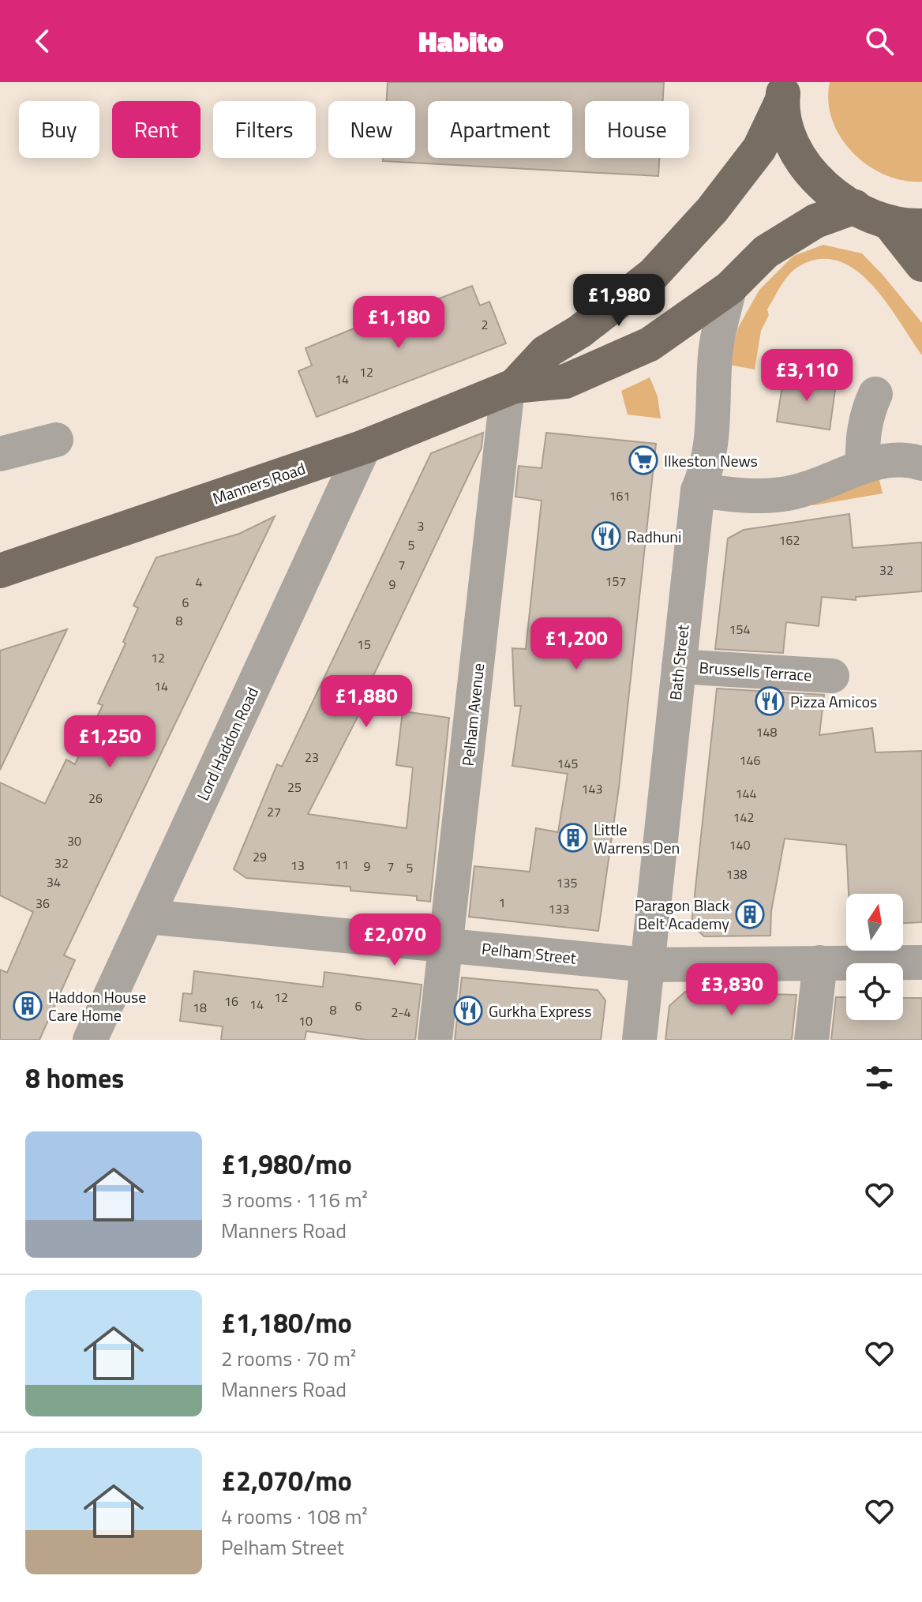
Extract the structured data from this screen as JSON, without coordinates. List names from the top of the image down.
{
  "streets": {
    "main road": ["Manners Road"],
    "street": [
      "Bath Street",
      "Brussells Terrace",
      "Pelham Avenue",
      "Lord Haddon Road",
      "Pelham Street"
    ]
  },
  "crossings": [
    ["Manners Road", "Bath Street"],
    ["Manners Road", "Pelham Avenue"],
    ["Manners Road", "Lord Haddon Road"],
    ["Bath Street", "Brussells Terrace"],
    ["Bath Street", "Pelham Street"],
    ["Pelham Avenue", "Pelham Street"],
    ["Lord Haddon Road", "Pelham Street"]
  ],
  "places": {
    "supermarket": ["Ilkeston News"],
    "restaurant": ["Radhuni", "Pizza Amicos", "Gurkha Express"],
    "building": ["Little Warrens Den", "Paragon Black Belt Academy", "Haddon House Care Home"]
  },
  "house_numbers": [
    "2",
    "12",
    "14",
    "161",
    "3",
    "162",
    "5",
    "7",
    "32",
    "157",
    "4",
    "9",
    "6",
    "8",
    "154",
    "15",
    "12",
    "14",
    "148",
    "23",
    "146",
    "145",
    "25",
    "143",
    "144",
    "26",
    "27",
    "142",
    "30",
    "140",
    "29",
    "32",
    "11",
    "13",
    "9",
    "7",
    "5",
    "138",
    "34",
    "135",
    "1",
    "36",
    "133",
    "12",
    "16",
    "14",
    "6",
    "18",
    "8",
    "2-4",
    "10"
  ],
  "north": "top",
  "page": {
    "header": "Habito",
    "chip": [
      "Buy",
      "Rent",
      "Filters",
      "New",
      "Apartment",
      "House"
    ],
    "price": [
      "£1,980",
      "£1,180",
      "£3,110",
      "£1,200",
      "£1,880",
      "£1,250",
      "£2,070",
      "£3,830"
    ],
    "heading": "8 homes",
    "list": [
      {
        "name": "£1,980/mo",
        "note": "3 rooms · 116 m² · Manners Road"
      },
      {
        "name": "£1,180/mo",
        "note": "2 rooms · 70 m² · Manners Road"
      },
      {
        "name": "£2,070/mo",
        "note": "4 rooms · 108 m² · Pelham Street"
      }
    ]
  }
}
